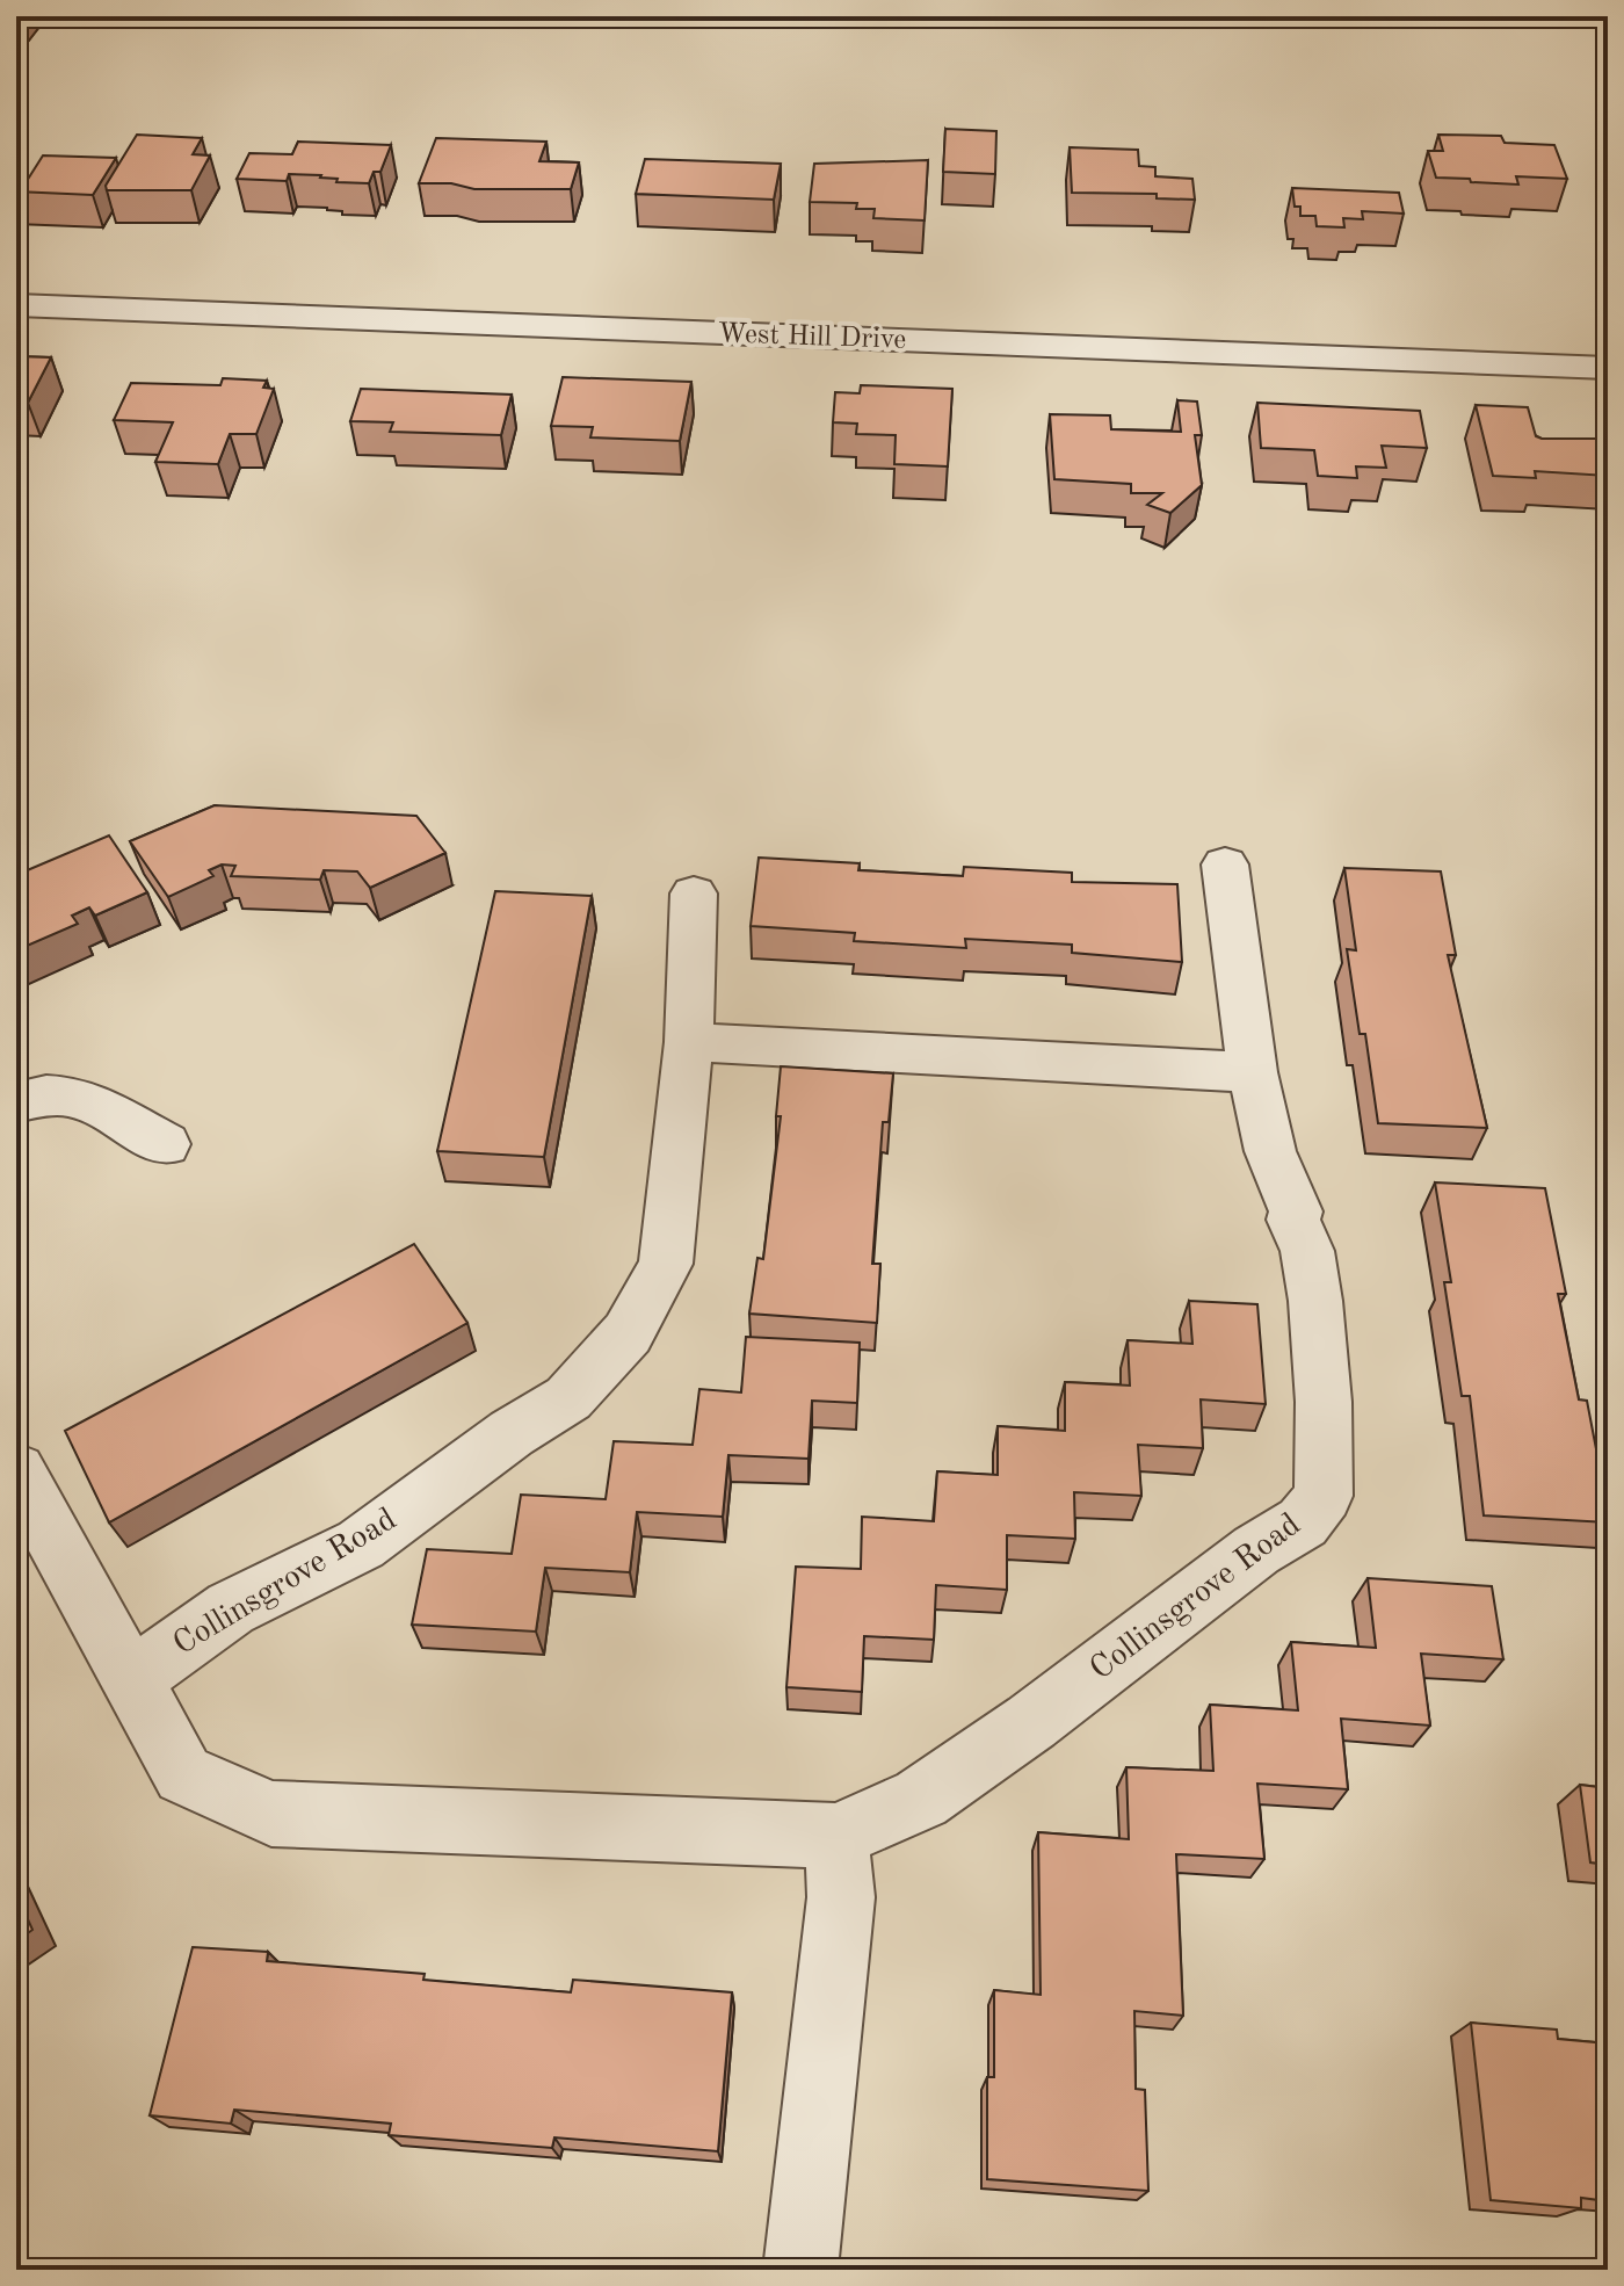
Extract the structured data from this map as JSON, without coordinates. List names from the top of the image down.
{
  "streets": {
    "street": ["West Hill Drive", "Collinsgrove Road"]
  }
}
